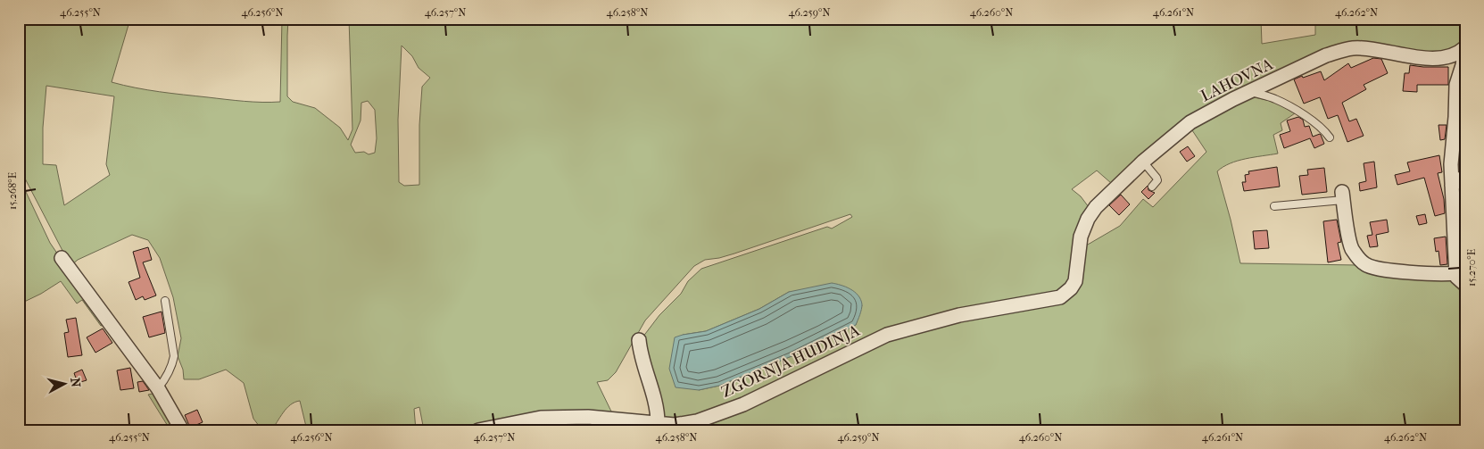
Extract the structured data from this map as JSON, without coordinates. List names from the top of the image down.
{
  "streets": {
    "street": ["LAHOVNA", "ZGORNJA HUDINJA"]
  },
  "crossings": [
    ["LAHOVNA", "ZGORNJA HUDINJA"]
  ],
  "north": "right",
  "coordinates": [
    "46.255°N",
    "46.256°N",
    "46.257°N",
    "46.258°N",
    "46.259°N",
    "46.260°N",
    "46.261°N",
    "46.262°N",
    "15.268°E",
    "15.270°E"
  ]
}
